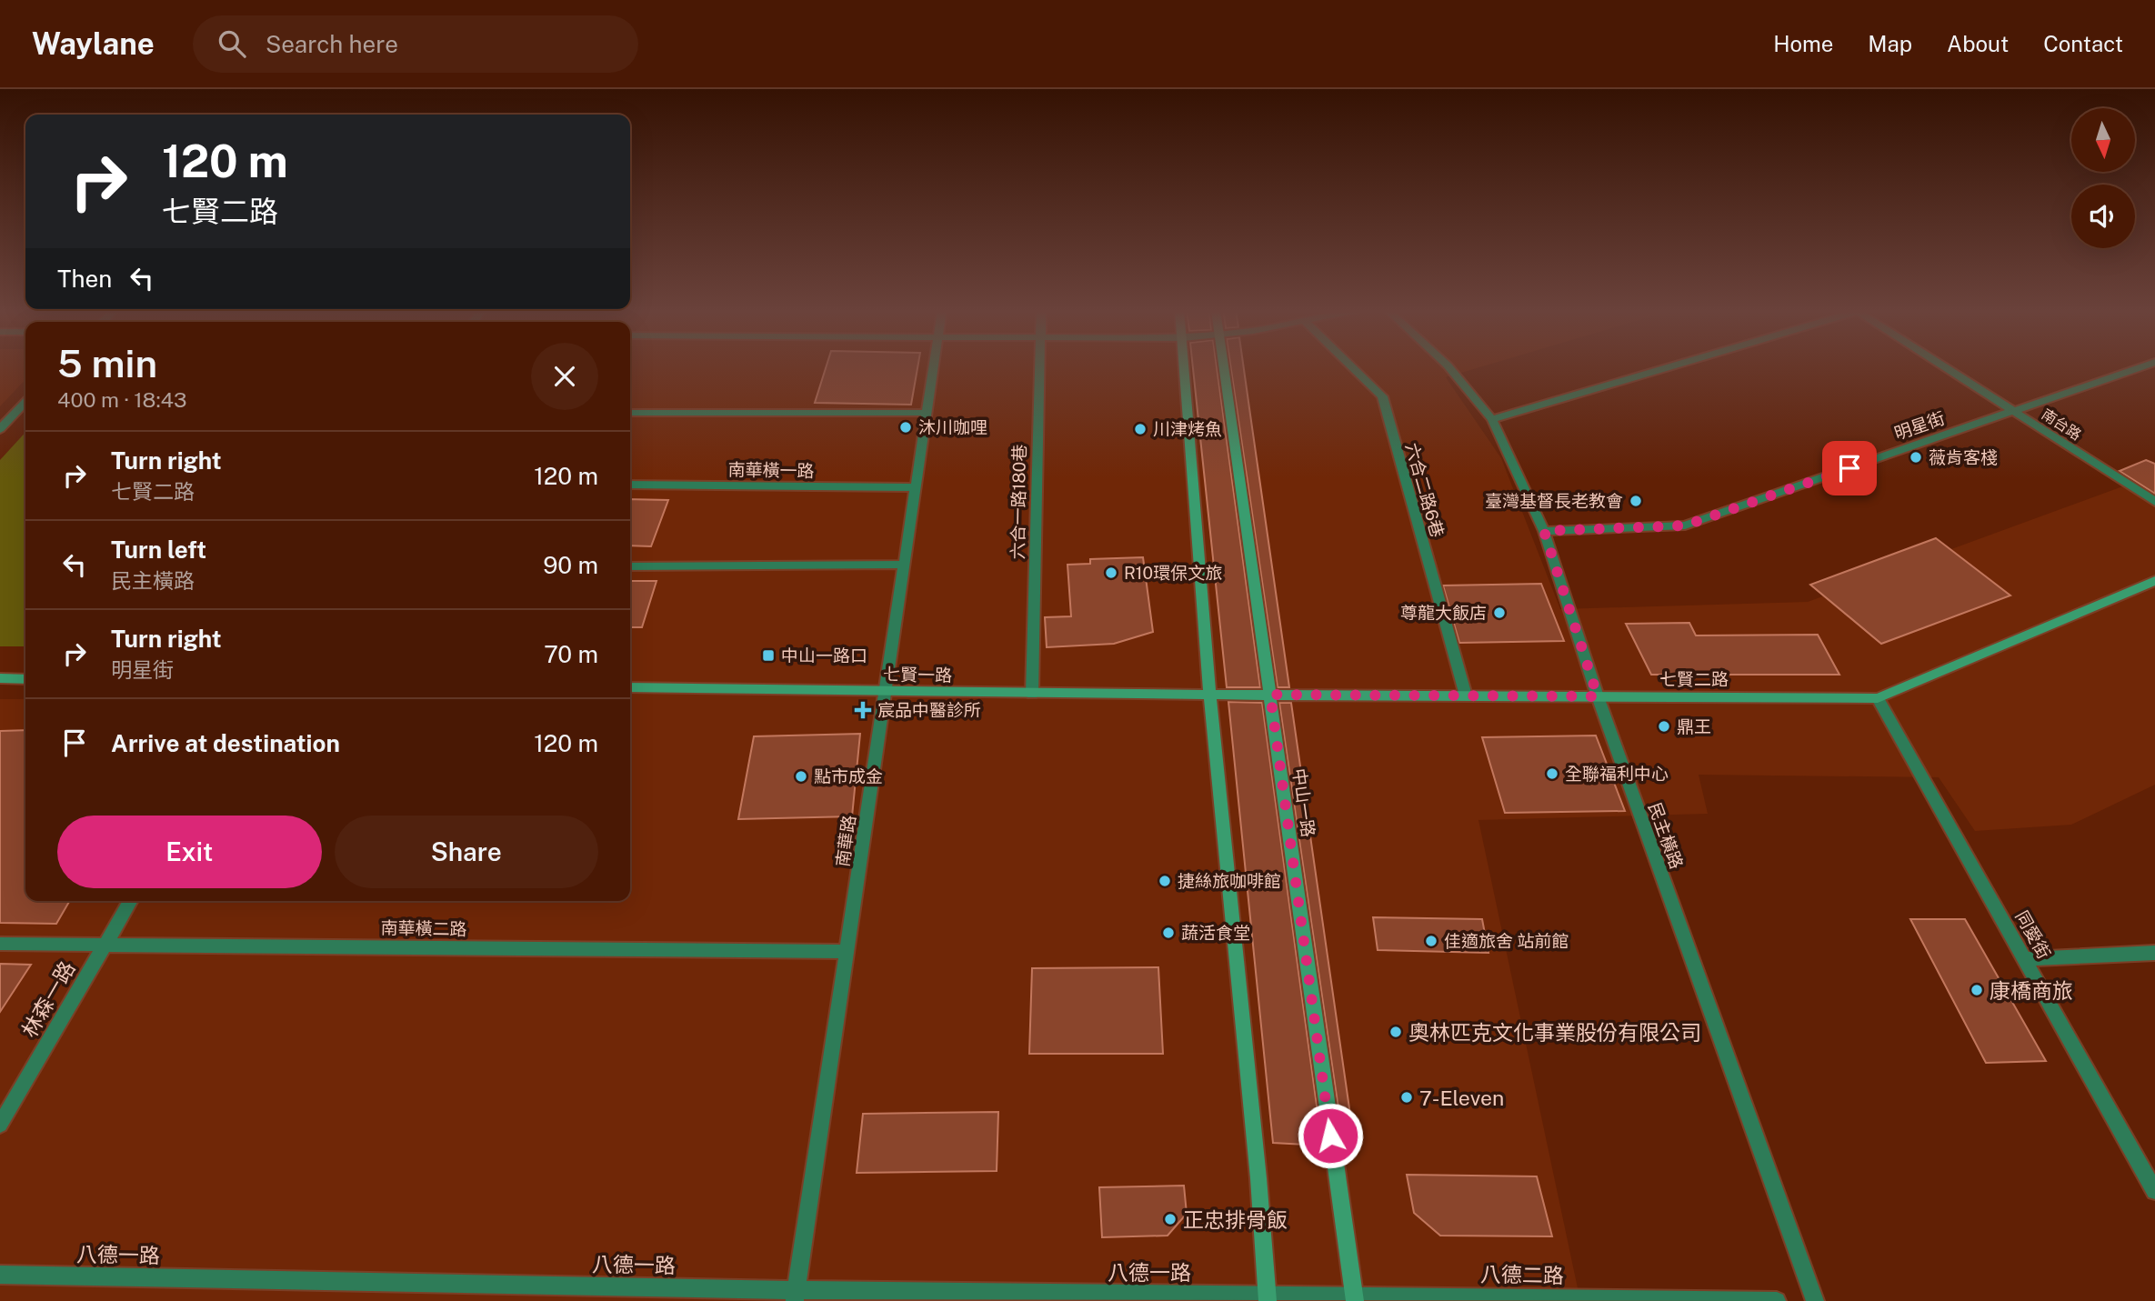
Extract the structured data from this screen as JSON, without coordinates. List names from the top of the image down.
{
  "streets": {
    "main road": ["七賢一路", "七賢二路", "中山一路"],
    "street": [
      "南台路",
      "明星街",
      "南華橫一路",
      "六合二路6巷",
      "六合一路180巷",
      "民主橫路",
      "南華路",
      "南華橫二路",
      "同愛街",
      "林森一路",
      "八德一路",
      "八德二路"
    ]
  },
  "crossings": [
    ["南台路", "明星街"],
    ["明星街", "民主橫路"],
    ["南華橫一路", "南華路"],
    ["六合二路6巷", "七賢二路"],
    ["六合一路180巷", "七賢一路"],
    ["七賢一路", "七賢二路"],
    ["七賢一路", "南華路"],
    ["七賢二路", "中山一路"],
    ["七賢二路", "民主橫路"],
    ["七賢二路", "同愛街"],
    ["中山一路", "八德二路"],
    ["南華路", "南華橫二路"],
    ["南華路", "八德一路"],
    ["南華橫二路", "林森一路"],
    ["八德一路", "八德二路"]
  ],
  "places": {
    "other": [
      "沐川咖哩",
      "川津烤魚",
      "薇肯客棧",
      "臺灣基督長老教會",
      "R10環保文旅",
      "尊龍大飯店",
      "鼎王",
      "全聯福利中心",
      "點市成金",
      "捷絲旅咖啡館",
      "蔬活食堂",
      "佳適旅舍 站前館",
      "康橋商旅",
      "奧林匹克文化事業股份有限公司",
      "7-Eleven",
      "正忠排骨飯"
    ],
    "transit": ["中山一路口"],
    "health": ["宸品中醫診所"]
  },
  "north": "bottom",
  "page": {
    "header": "Waylane",
    "search": "Search here",
    "nav": [
      "Home",
      "Map",
      "About",
      "Contact"
    ],
    "turn": ["120 m", "七賢二路"],
    "then": "Then",
    "heading": ["5 min", "400 m · 18:43"],
    "list": [
      {
        "name": "Turn right",
        "note": "七賢二路",
        "value": "120 m"
      },
      {
        "name": "Turn left",
        "note": "民主橫路",
        "value": "90 m"
      },
      {
        "name": "Turn right",
        "note": "明星街",
        "value": "70 m"
      },
      {
        "name": "Arrive at destination",
        "value": "120 m"
      }
    ],
    "buttons": ["Exit", "Share"]
  }
}
